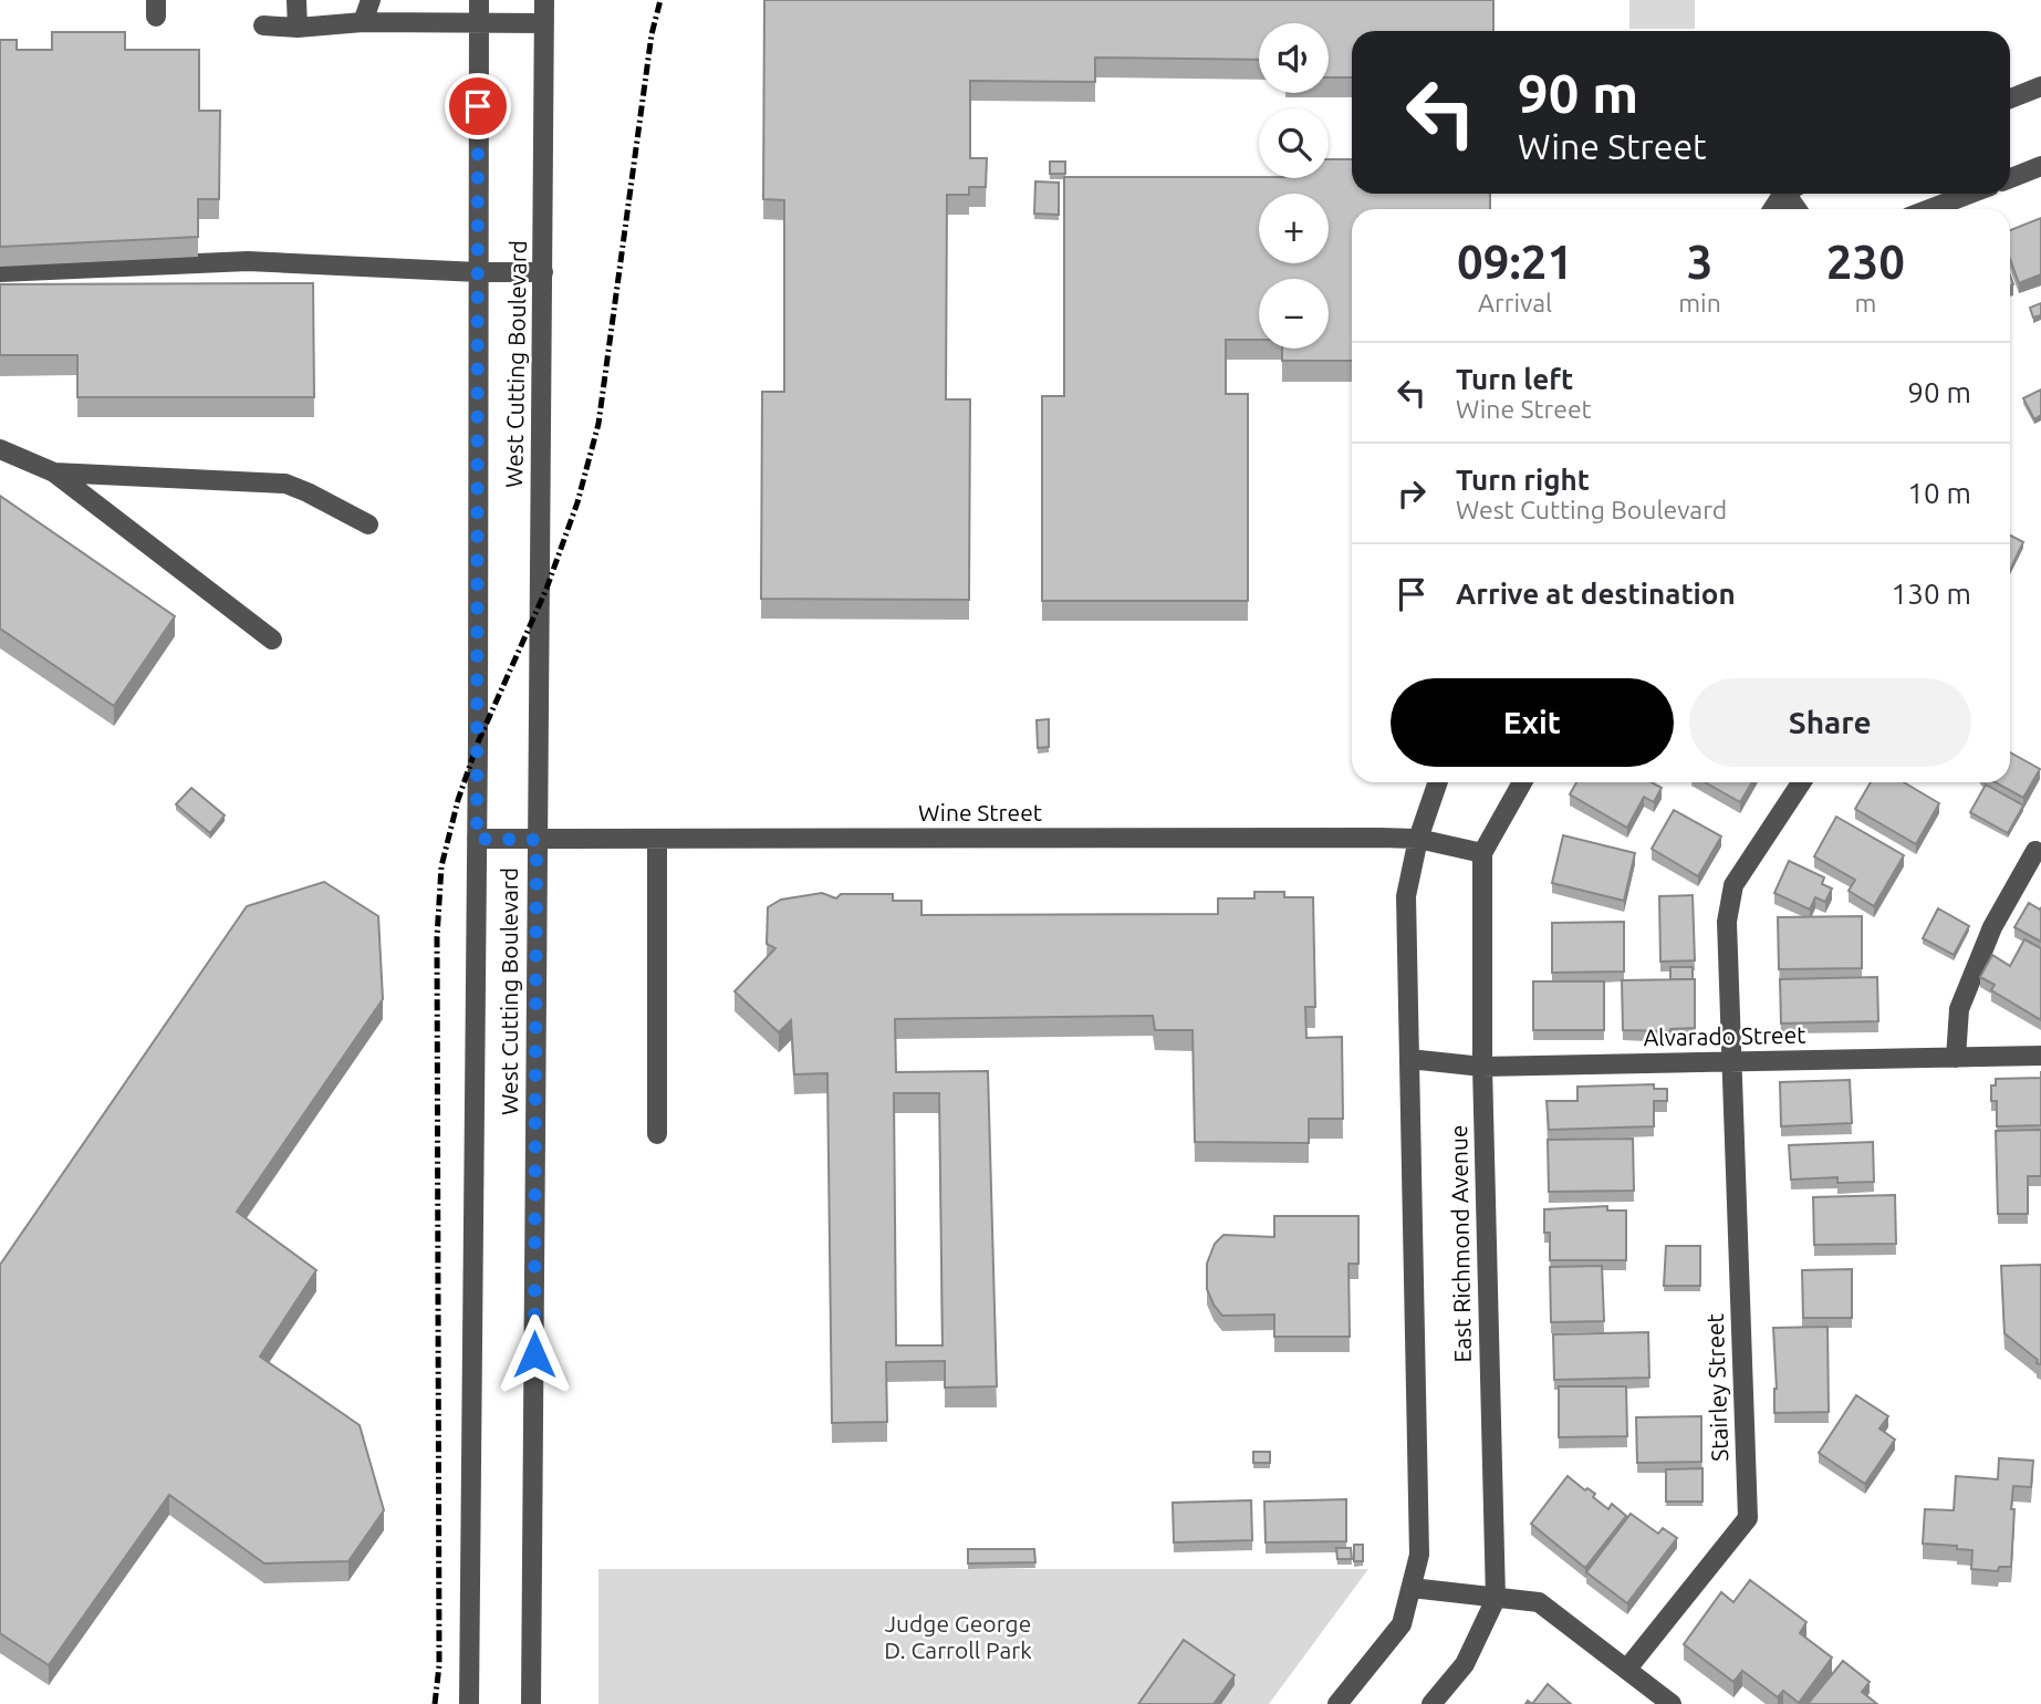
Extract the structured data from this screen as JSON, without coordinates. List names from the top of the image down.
{
  "streets": {
    "street": [
      "West Cutting Boulevard",
      "Wine Street",
      "Alvarado Street",
      "East Richmond Avenue",
      "Stairley Street"
    ]
  },
  "crossings": [
    ["West Cutting Boulevard", "Wine Street"],
    ["Wine Street", "East Richmond Avenue"],
    ["Alvarado Street", "East Richmond Avenue"],
    ["Alvarado Street", "Stairley Street"]
  ],
  "parks": ["Judge George D. Carroll Park"],
  "page": {
    "map_buttons": ["+", "−"],
    "turn": ["90 m", "Wine Street"],
    "eta": [
      "09:21",
      "Arrival",
      "3",
      "min",
      "230",
      "m"
    ],
    "list": [
      {
        "name": "Turn left",
        "note": "Wine Street",
        "value": "90 m"
      },
      {
        "name": "Turn right",
        "note": "West Cutting Boulevard",
        "value": "10 m"
      },
      {
        "name": "Arrive at destination",
        "value": "130 m"
      }
    ],
    "buttons": ["Exit", "Share"]
  }
}
